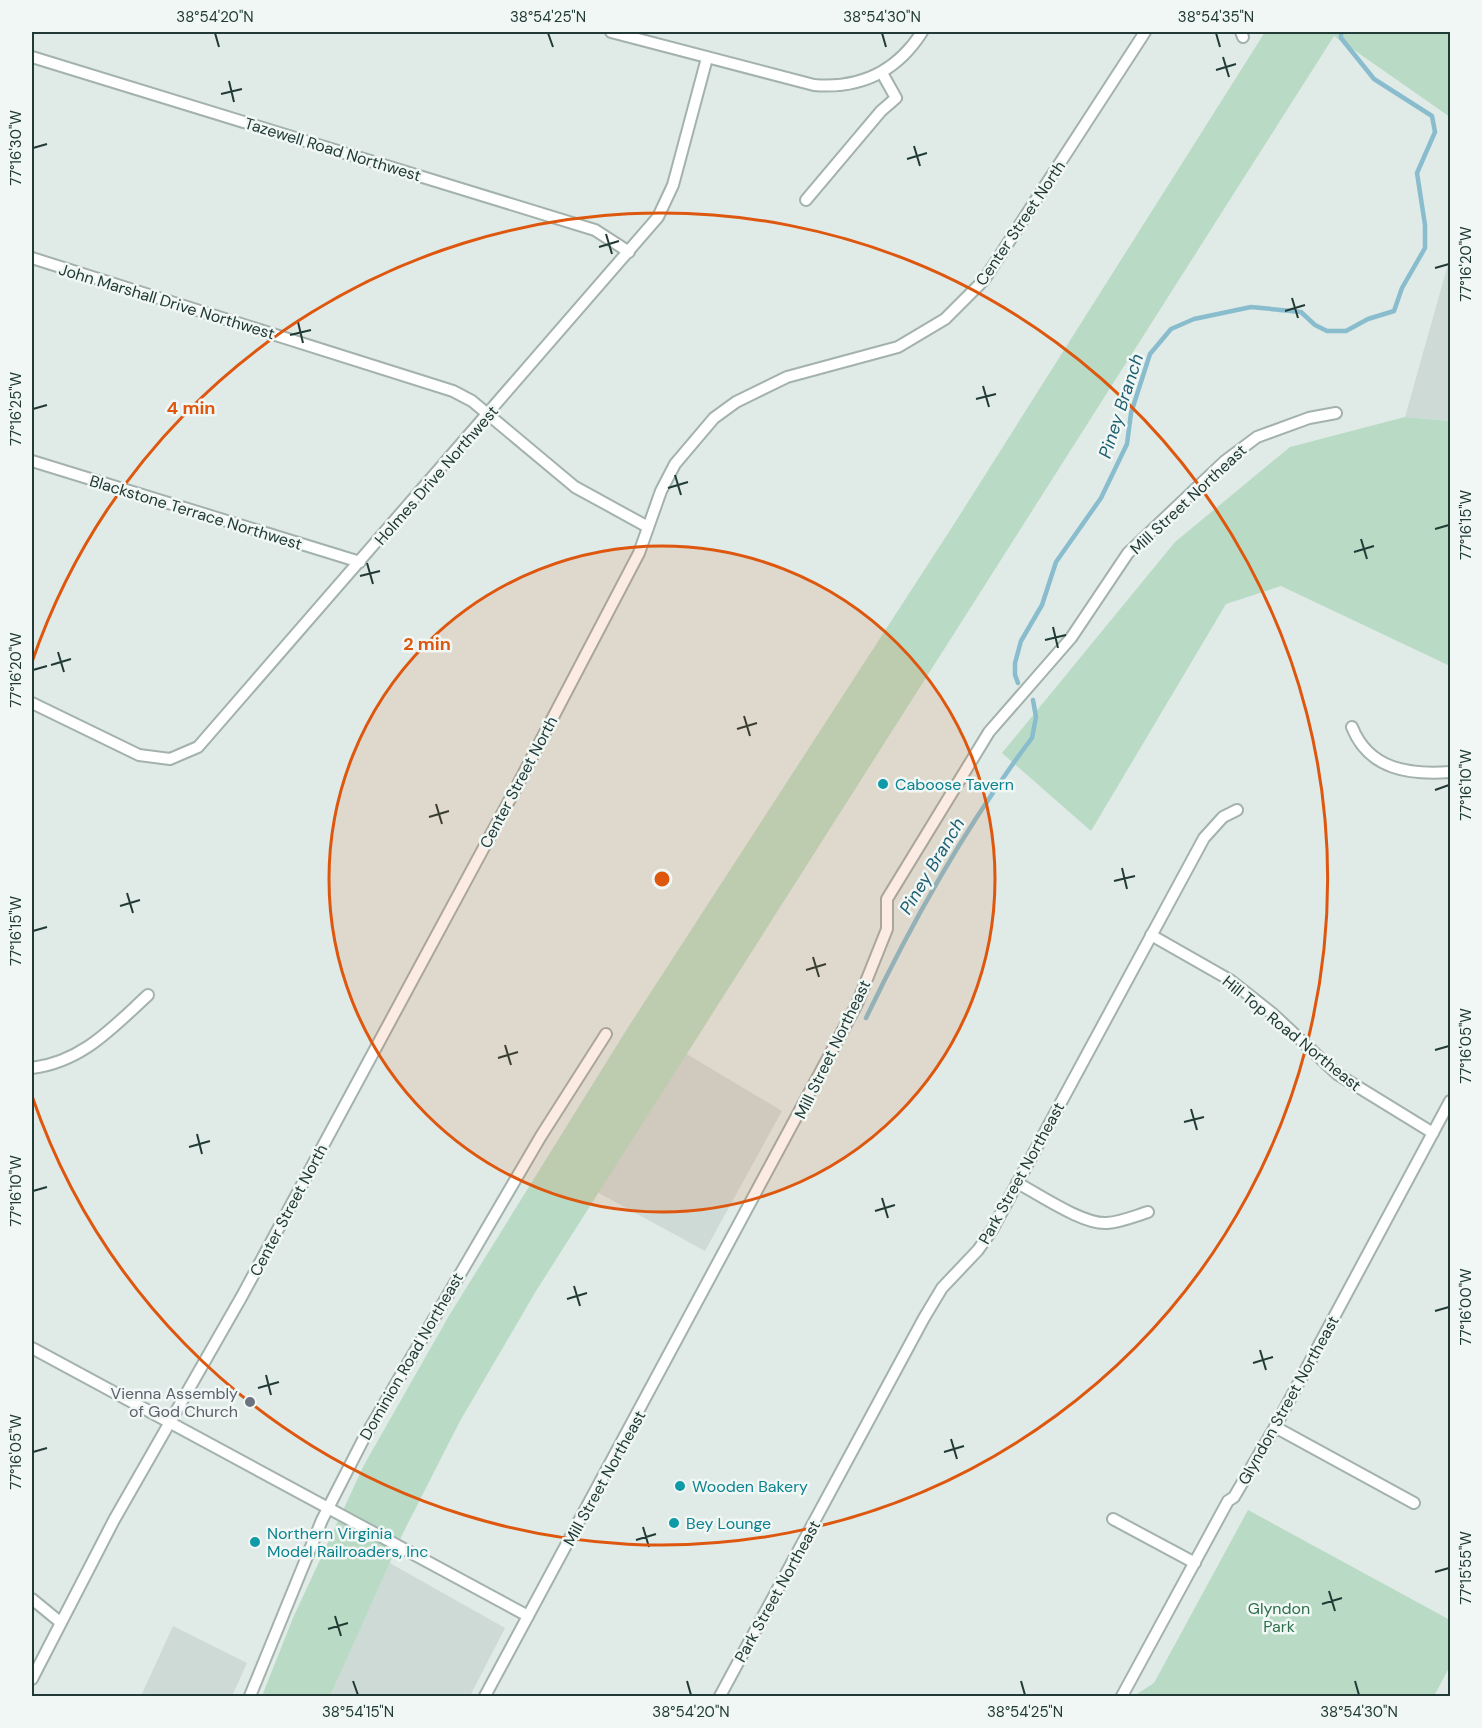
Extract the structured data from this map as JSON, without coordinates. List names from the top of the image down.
{
  "streets": {
    "street": [
      "Tazewell Road Northwest",
      "Center Street North",
      "John Marshall Drive Northwest",
      "Holmes Drive Northwest",
      "Mill Street Northeast",
      "Blackstone Terrace Northwest",
      "Hill Top Road Northeast",
      "Park Street Northeast",
      "Dominion Road Northeast",
      "Glyndon Street Northeast"
    ]
  },
  "crossings": [
    ["Tazewell Road Northwest", "Holmes Drive Northwest"],
    ["Center Street North", "John Marshall Drive Northwest"],
    ["John Marshall Drive Northwest", "Holmes Drive Northwest"],
    ["Holmes Drive Northwest", "Blackstone Terrace Northwest"],
    ["Hill Top Road Northeast", "Park Street Northeast"],
    ["Hill Top Road Northeast", "Glyndon Street Northeast"]
  ],
  "water": ["Piney Branch"],
  "parks": ["Glyndon Park"],
  "places": [
    "Caboose Tavern",
    "Vienna Assembly of God Church",
    "Wooden Bakery",
    "Bey Lounge",
    "Northern Virginia Model Railroaders, Inc"
  ],
  "coordinates": [
    "38°54'20\"N",
    "38°54'25\"N",
    "38°54'30\"N",
    "38°54'35\"N",
    "77°16'30\"W",
    "77°16'20\"W",
    "77°16'25\"W",
    "77°16'15\"W",
    "77°16'10\"W",
    "77°16'05\"W",
    "77°16'00\"W",
    "77°15'55\"W",
    "38°54'15\"N"
  ],
  "rings": ["4 min", "2 min"]
}
